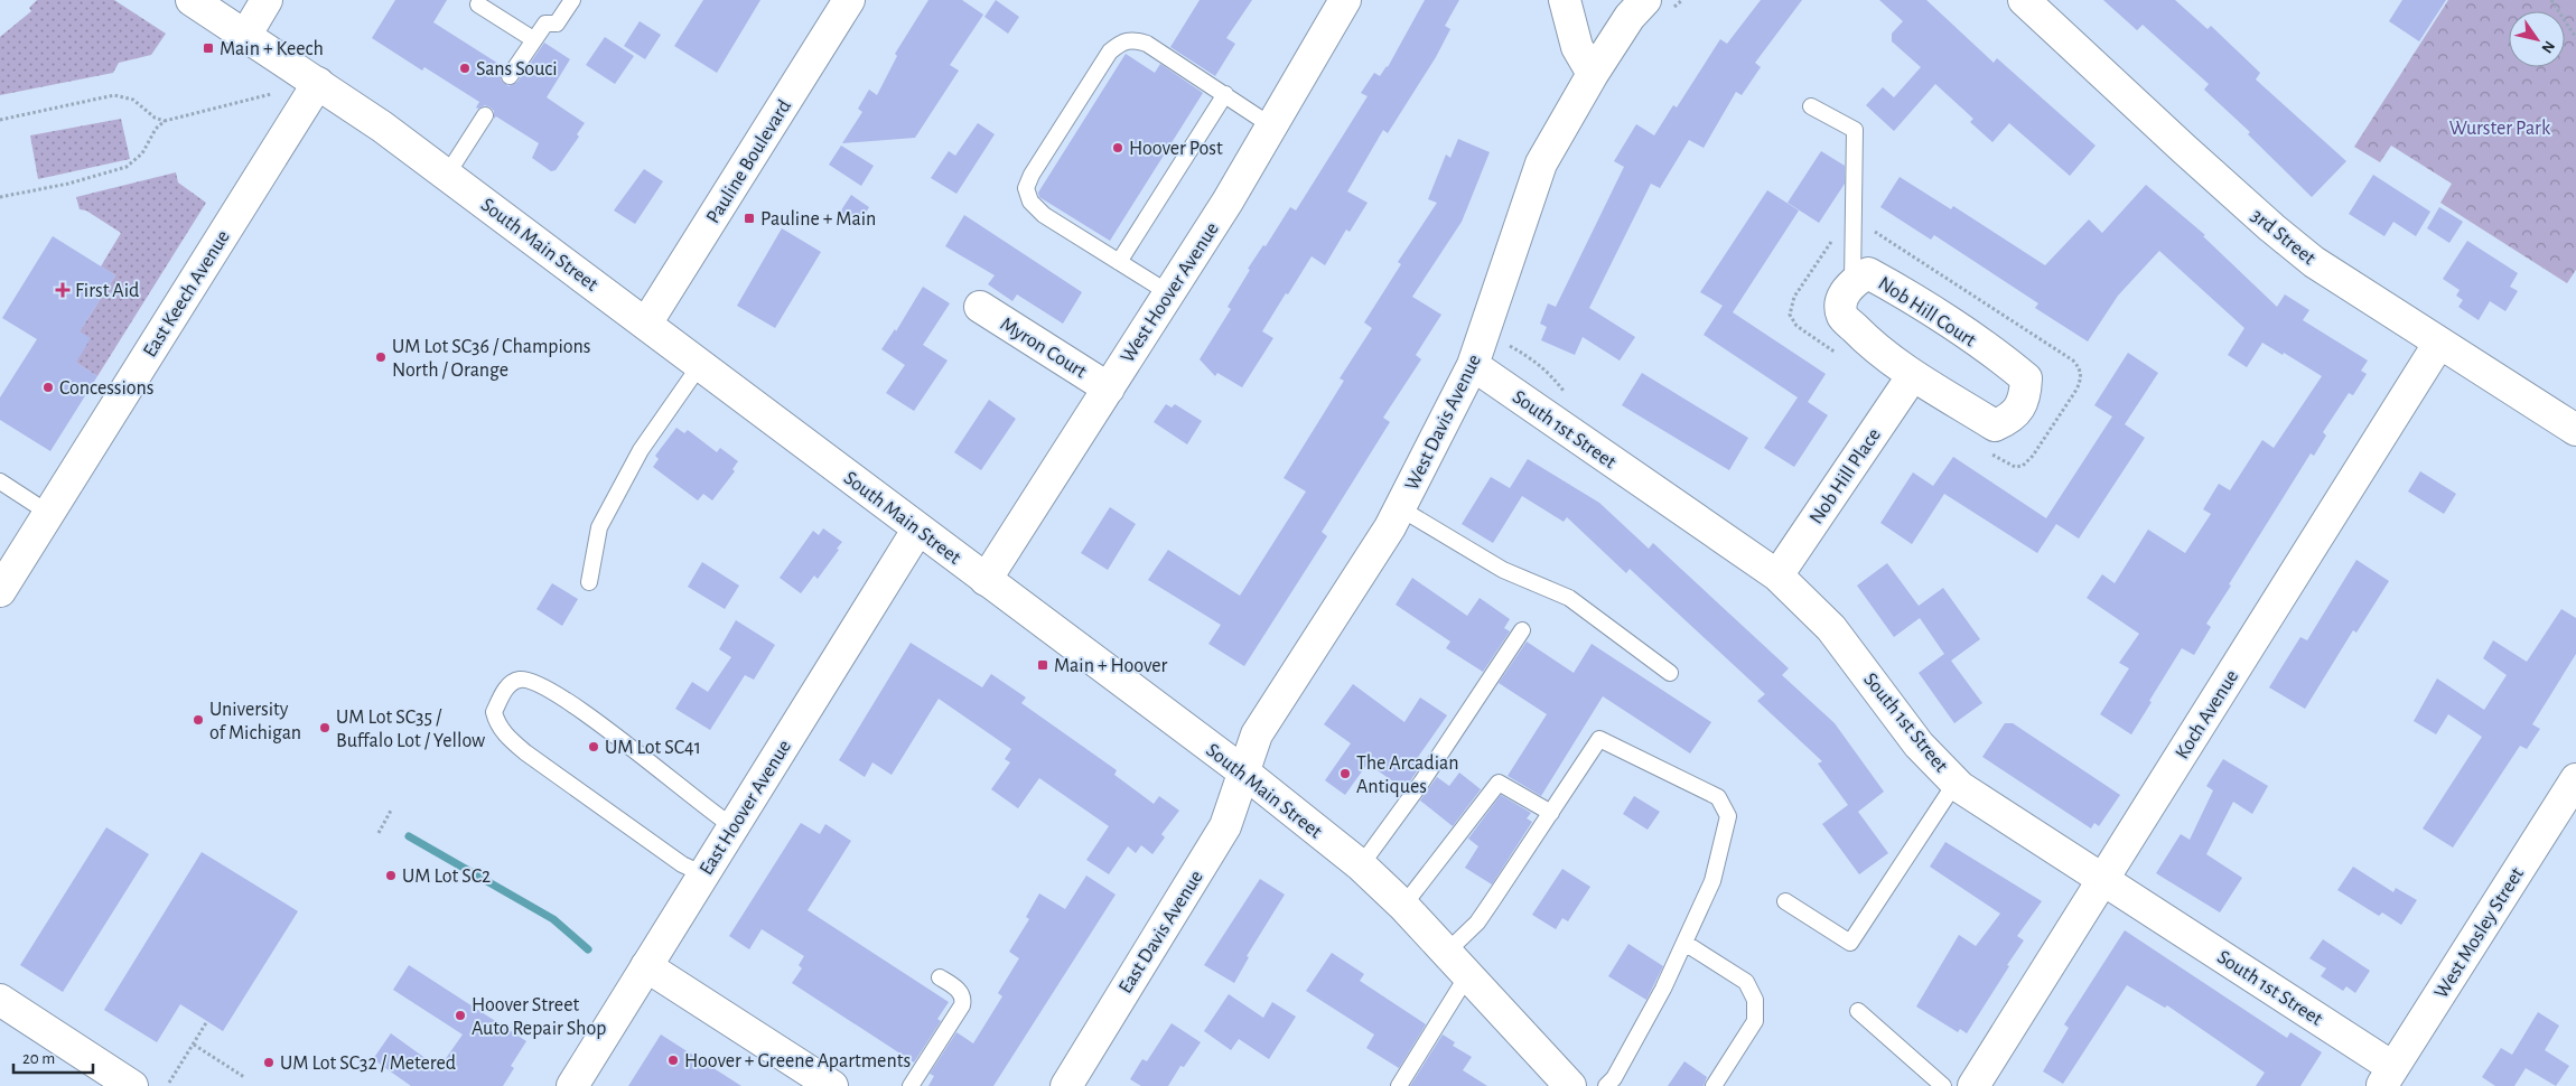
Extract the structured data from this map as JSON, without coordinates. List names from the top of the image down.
{
  "streets": {
    "street": [
      "Pauline Boulevard",
      "3rd Street",
      "South Main Street",
      "West Hoover Avenue",
      "East Keech Avenue",
      "Nob Hill Court",
      "Myron Court",
      "West Davis Avenue",
      "South 1st Street",
      "Nob Hill Place",
      "Koch Avenue",
      "East Hoover Avenue",
      "East Davis Avenue",
      "West Mosley Street"
    ]
  },
  "crossings": [
    ["Pauline Boulevard", "South Main Street"],
    ["3rd Street", "Koch Avenue"],
    ["South Main Street", "West Hoover Avenue"],
    ["South Main Street", "East Keech Avenue"],
    ["South Main Street", "West Davis Avenue"],
    ["South Main Street", "East Hoover Avenue"],
    ["South Main Street", "East Davis Avenue"],
    ["West Hoover Avenue", "Myron Court"],
    ["Nob Hill Court", "Nob Hill Place"],
    ["West Davis Avenue", "South 1st Street"],
    ["West Davis Avenue", "East Davis Avenue"],
    ["South 1st Street", "Nob Hill Place"],
    ["South 1st Street", "Koch Avenue"],
    ["South 1st Street", "West Mosley Street"]
  ],
  "parks": ["Wurster Park"],
  "places": {
    "transit": ["Main + Keech", "Pauline + Main", "Main + Hoover"],
    "other": [
      "Sans Souci",
      "Hoover Post",
      "UM Lot SC36 / Champions North / Orange",
      "Concessions",
      "University of Michigan",
      "UM Lot SC35 / Buffalo Lot / Yellow",
      "UM Lot SC41",
      "The Arcadian Antiques",
      "UM Lot SC2",
      "Hoover Street Auto Repair Shop",
      "Hoover + Greene Apartments",
      "UM Lot SC32 / Metered"
    ],
    "health": ["First Aid"]
  },
  "scale_bar": "20 m",
  "north": "bottom right"
}
